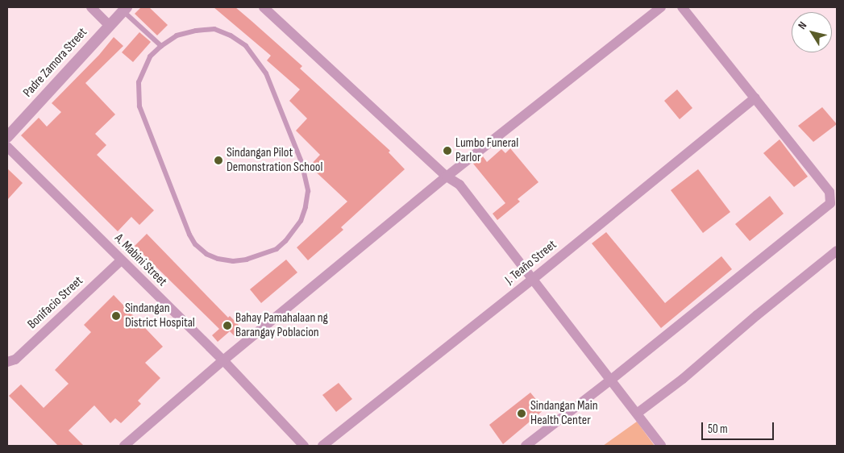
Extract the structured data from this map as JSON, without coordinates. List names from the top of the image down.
{
  "streets": {
    "street": [
      "Padre Zamora Street",
      "A. Mabini Street",
      "J. Teaño Street",
      "Bonifacio Street"
    ]
  },
  "crossings": [
    ["A. Mabini Street", "Bonifacio Street"]
  ],
  "places": [
    "Lumbo Funeral Parlor",
    "Sindangan Pilot Demonstration School",
    "Sindangan District Hospital",
    "Bahay Pamahalaan ng Barangay Poblacion",
    "Sindangan Main Health Center"
  ],
  "scale_bar": "50 m",
  "north": "top left"
}
